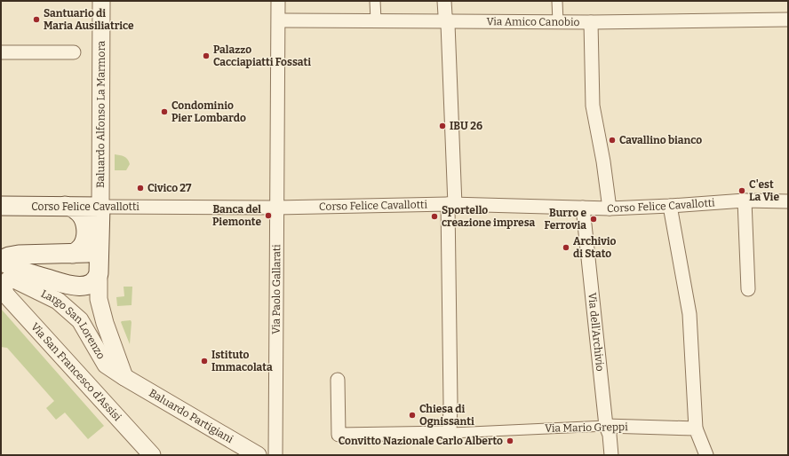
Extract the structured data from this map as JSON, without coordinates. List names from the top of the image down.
{
  "streets": {
    "main road": ["Corso Felice Cavallotti", "Largo San Lorenzo"],
    "street": [
      "Via Amico Canobio",
      "Baluardo Alfonso La Marmora",
      "Via Paolo Gallarati",
      "Via dell'Archivio",
      "Via San Francesco d'Assisi",
      "Baluardo Partigiani",
      "Via Mario Greppi"
    ]
  },
  "crossings": [
    ["Via Amico Canobio", "Via Paolo Gallarati"],
    ["Baluardo Alfonso La Marmora", "Corso Felice Cavallotti"],
    ["Baluardo Alfonso La Marmora", "Largo San Lorenzo"],
    ["Corso Felice Cavallotti", "Via Paolo Gallarati"],
    ["Corso Felice Cavallotti", "Largo San Lorenzo"],
    ["Corso Felice Cavallotti", "Via dell'Archivio"],
    ["Largo San Lorenzo", "Via San Francesco d'Assisi"],
    ["Largo San Lorenzo", "Baluardo Partigiani"],
    ["Via dell'Archivio", "Via Mario Greppi"]
  ],
  "places": [
    "Santuario di Maria Ausiliatrice",
    "Palazzo Cacciapiatti Fossati",
    "Condominio Pier Lombardo",
    "IBU 26",
    "Cavallino bianco",
    "Civico 27",
    "C'est La Vie",
    "Banca del Piemonte",
    "Sportello creazione impresa",
    "Burro e Ferrovia",
    "Archivio di Stato",
    "Istituto Immacolata",
    "Chiesa di Ognissanti",
    "Convitto Nazionale Carlo Alberto"
  ]
}
